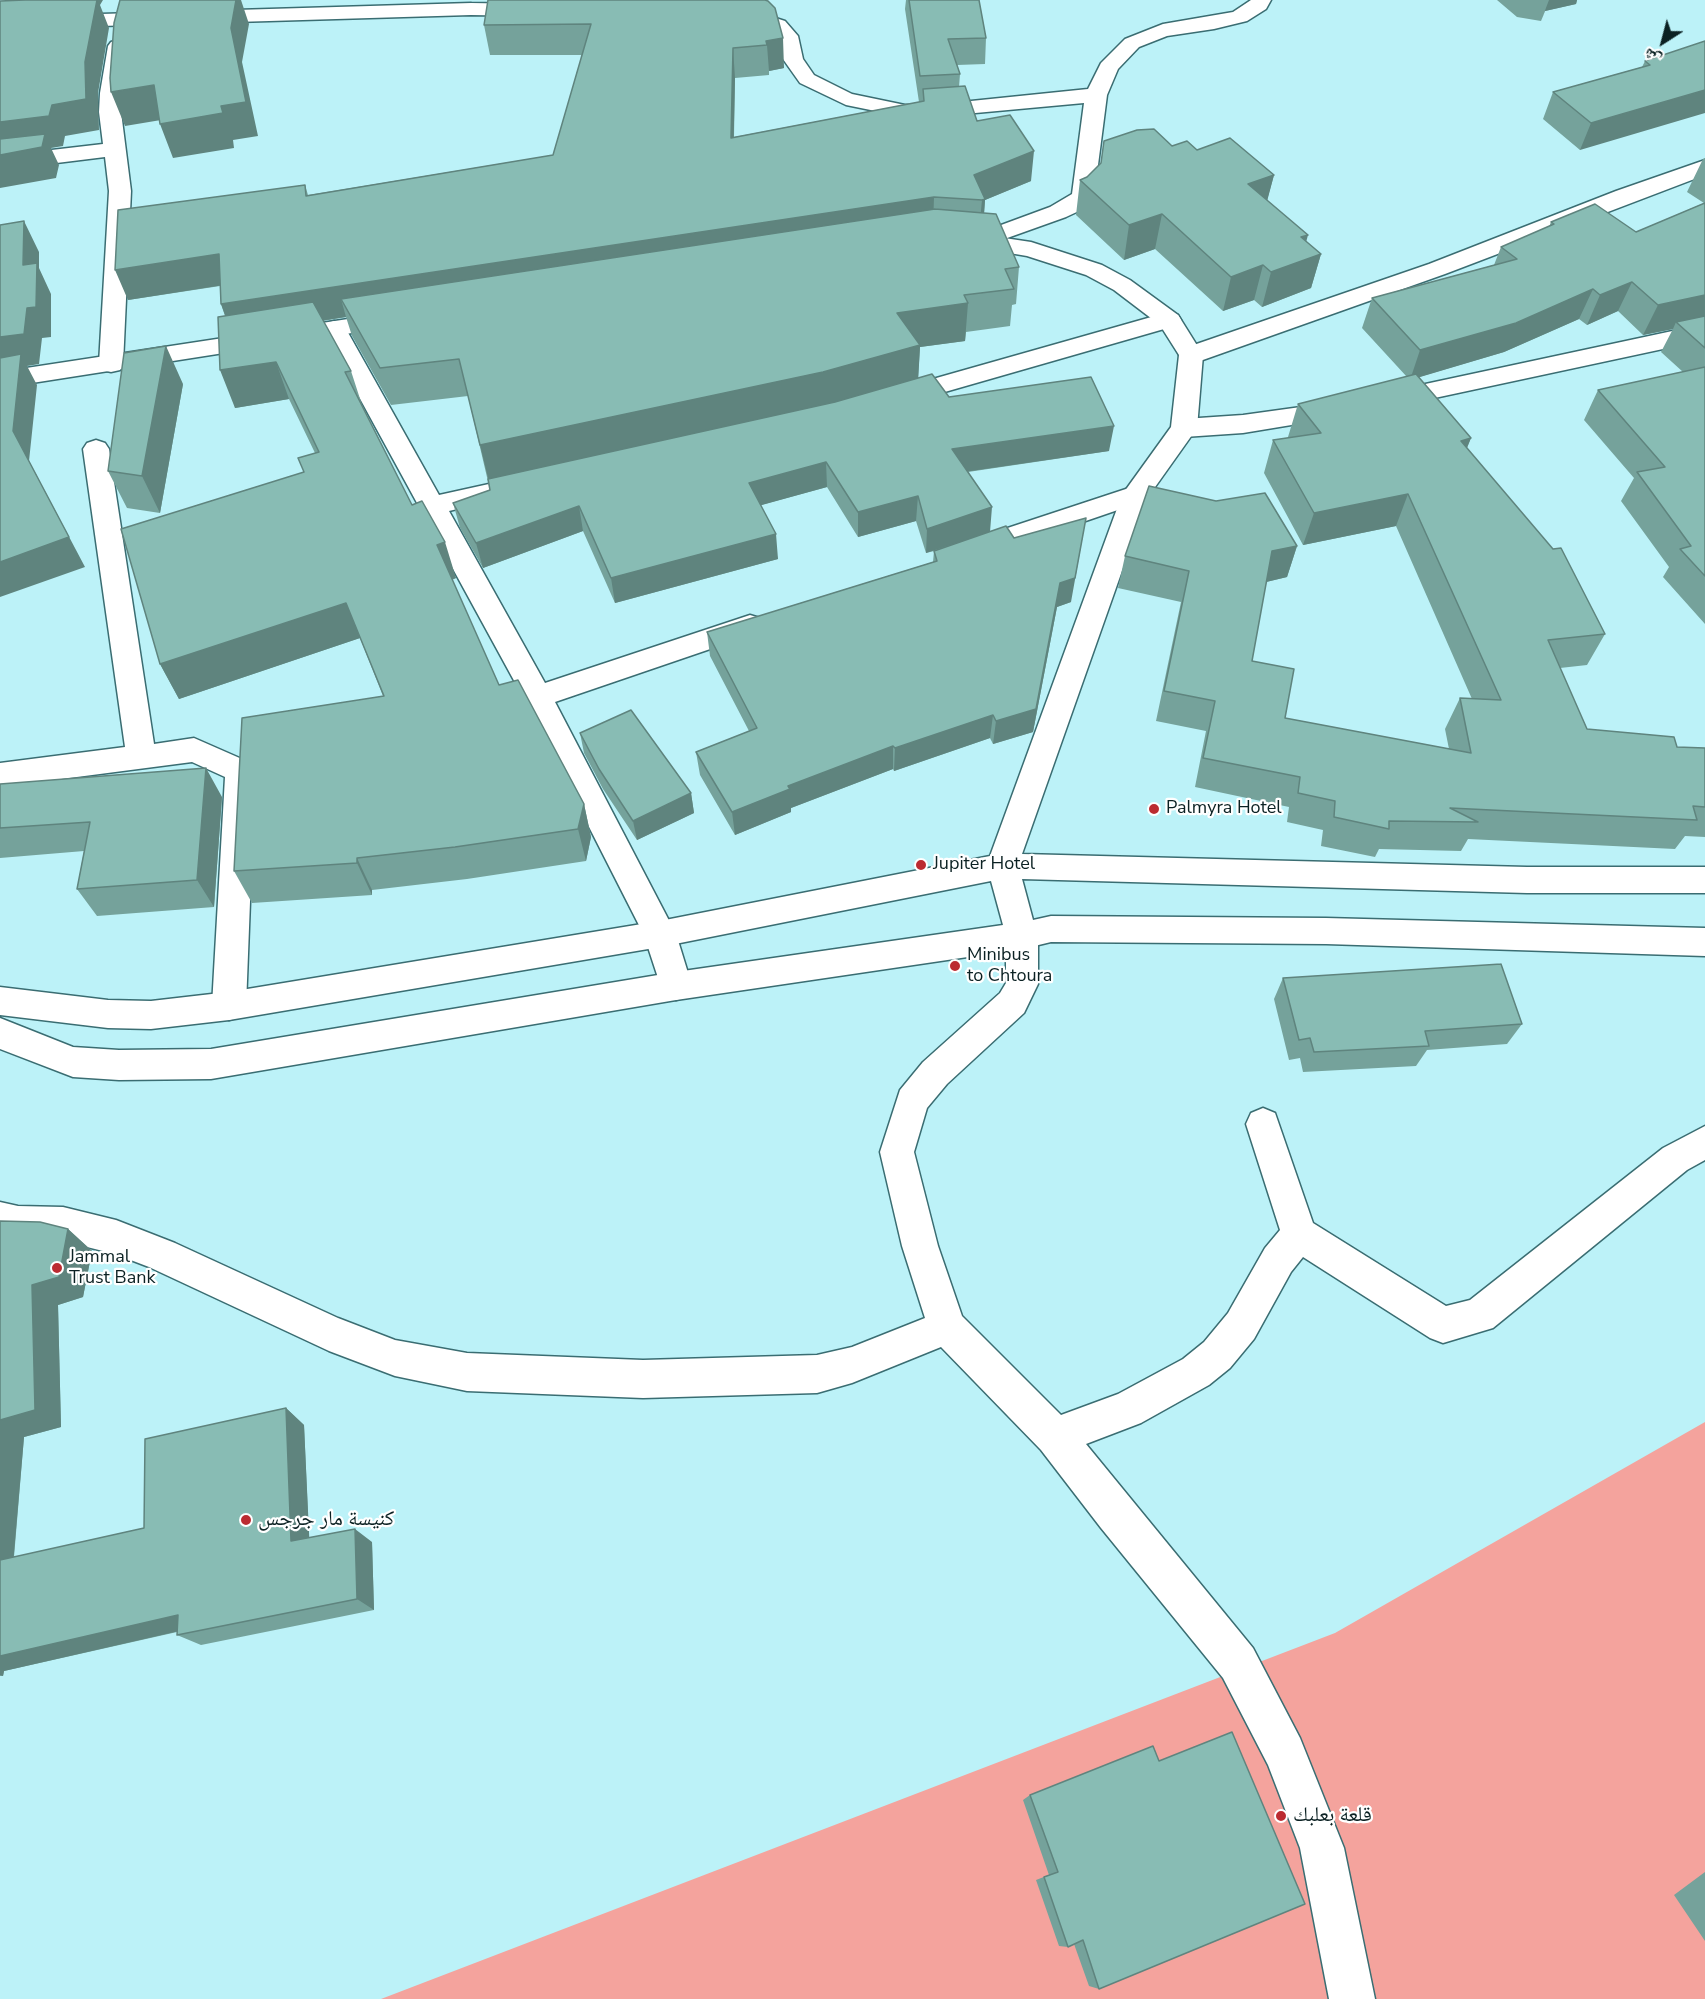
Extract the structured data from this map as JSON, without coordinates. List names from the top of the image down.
{
  "places": [
    "Palmyra Hotel",
    "Jupiter Hotel",
    "Minibus to Chtoura",
    "Jammal Trust Bank",
    "كنيسة مار جرجس",
    "قلعة بعلبك"
  ],
  "north": "bottom left"
}
